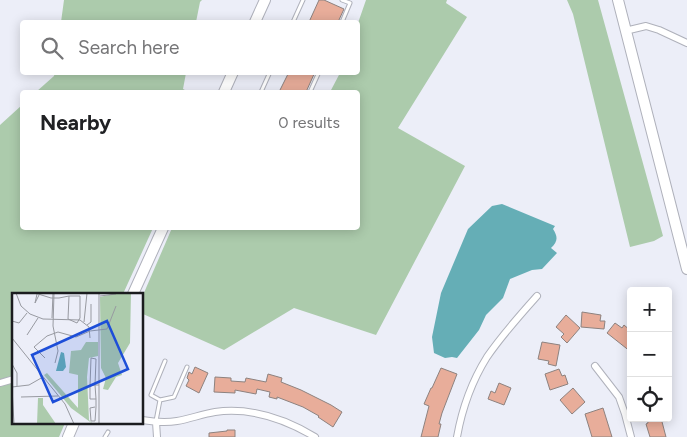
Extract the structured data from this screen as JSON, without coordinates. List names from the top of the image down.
{
  "page": {
    "search": "Search here",
    "heading": ["Nearby", "0 results"],
    "map_buttons": ["+", "−"]
  }
}
